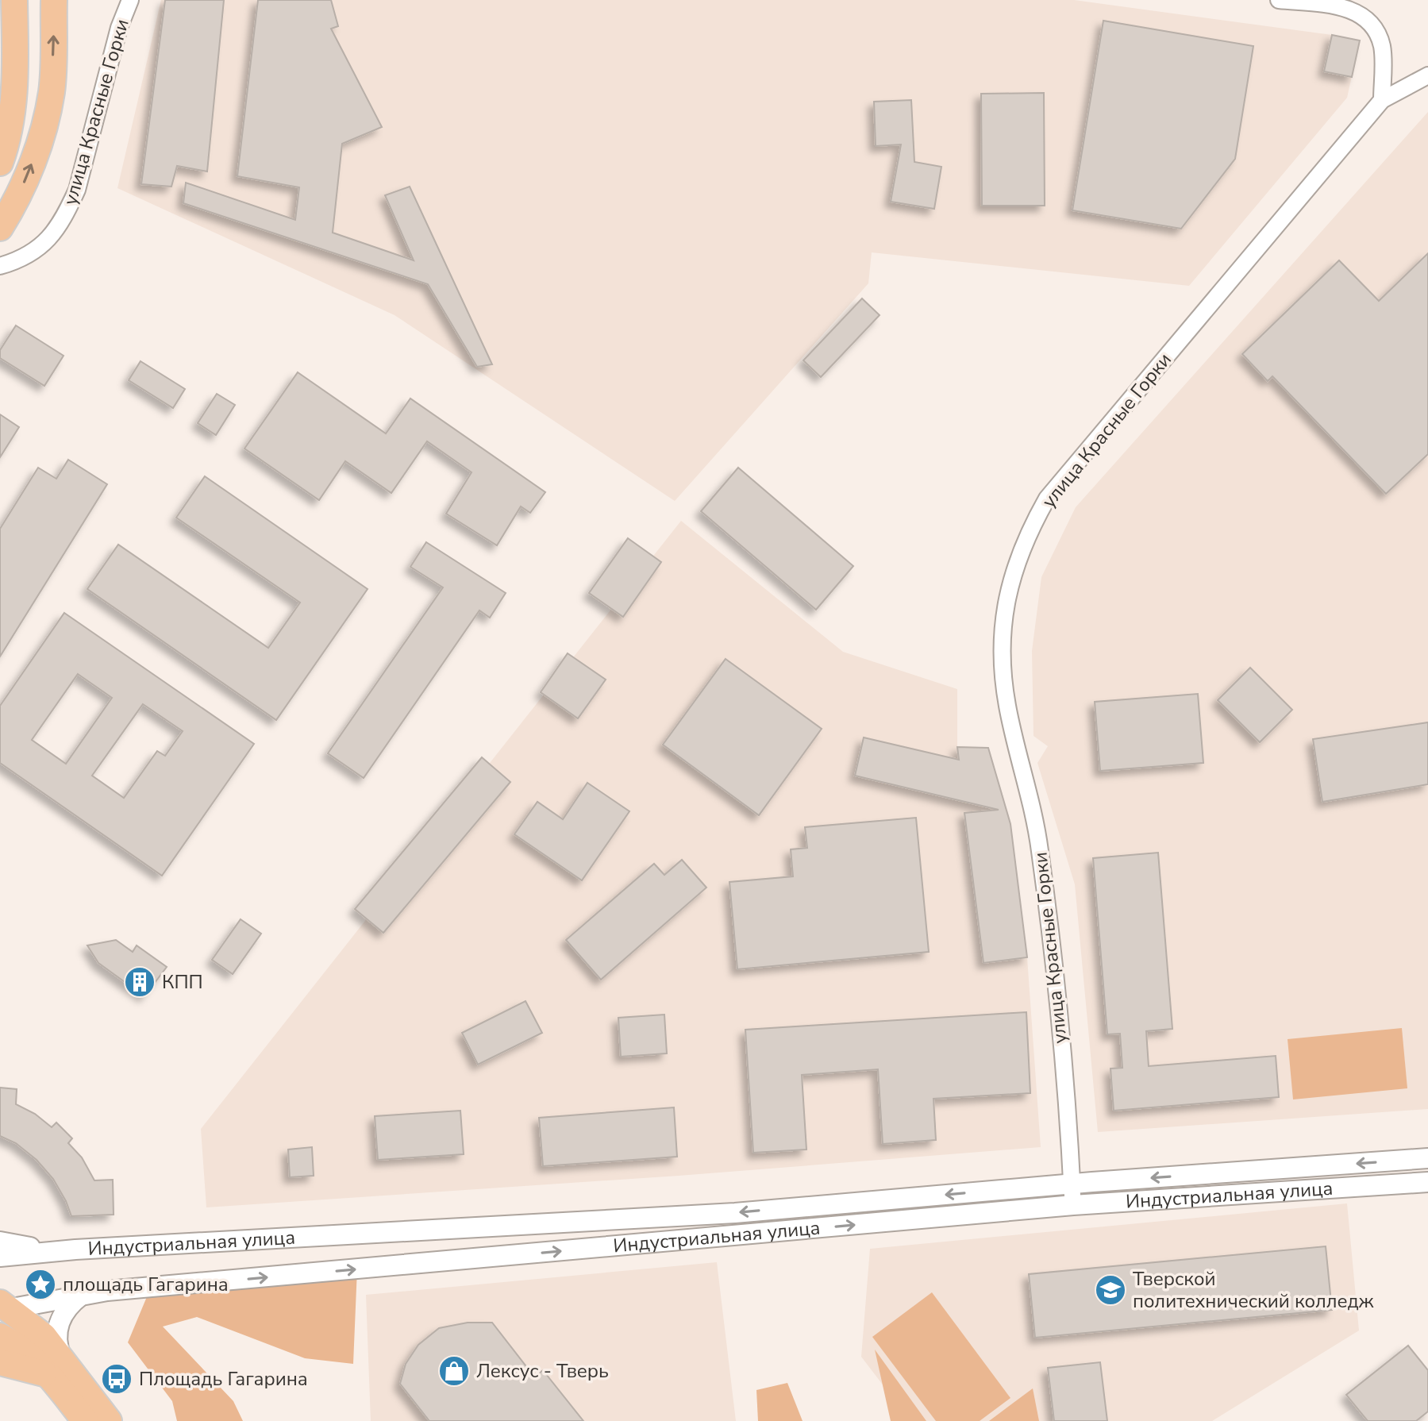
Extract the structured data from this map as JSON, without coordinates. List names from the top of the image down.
{
  "streets": {
    "street": ["улица Красные Горки", "Индустриальная улица"]
  },
  "crossings": [
    ["улица Красные Горки", "Индустриальная улица"]
  ],
  "places": {
    "building": ["КПП"],
    "place": ["площадь Гагарина"],
    "school or university": ["Тверской политехнический колледж"],
    "shop": ["Лексус - Тверь"],
    "bus stop": ["Площадь Гагарина"]
  }
}
